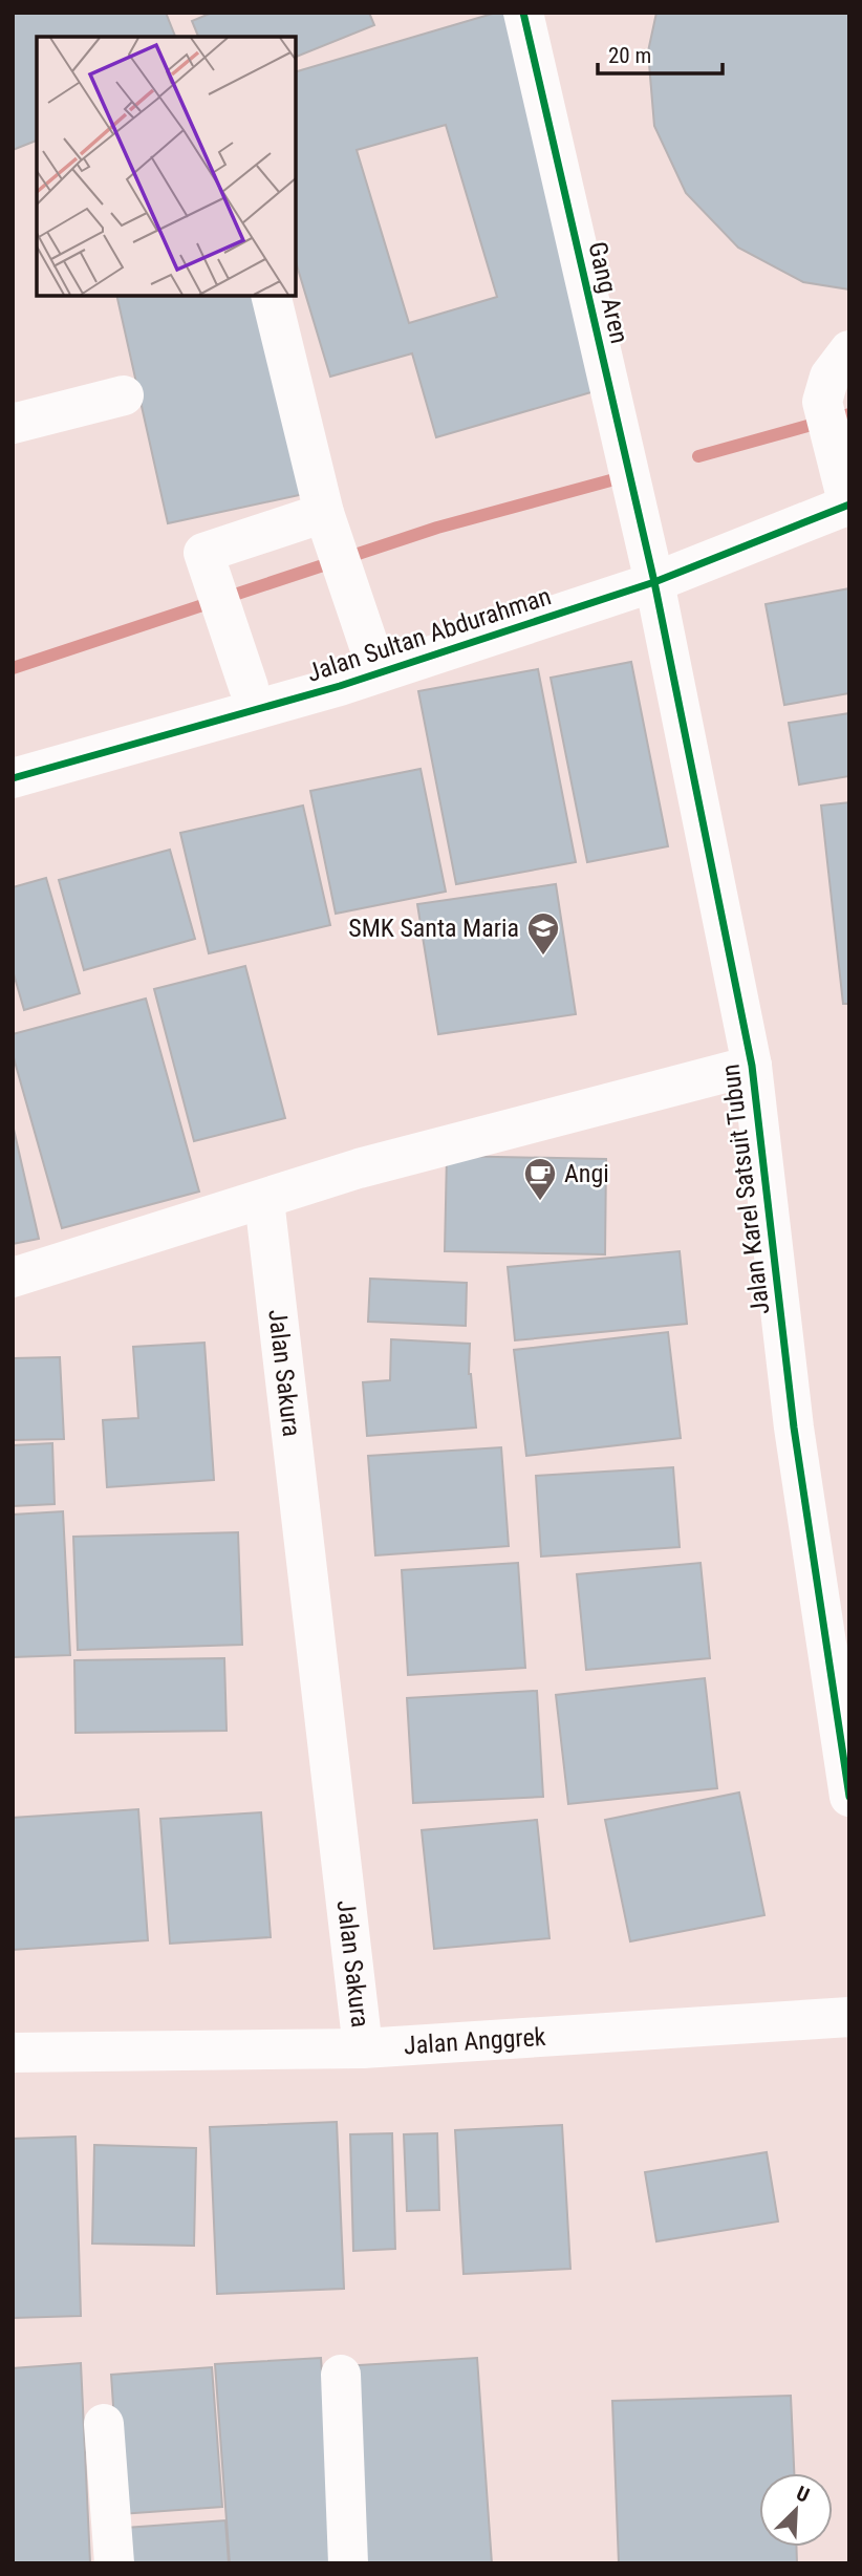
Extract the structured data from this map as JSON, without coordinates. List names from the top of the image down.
{
  "streets": {
    "street": [
      "Gang Aren",
      "Jalan Sultan Abdurahman",
      "Jalan Karel Satsuit Tubun",
      "Jalan Sakura",
      "Jalan Anggrek"
    ]
  },
  "crossings": [
    ["Gang Aren", "Jalan Sultan Abdurahman"],
    ["Gang Aren", "Jalan Karel Satsuit Tubun"],
    ["Jalan Sultan Abdurahman", "Jalan Karel Satsuit Tubun"],
    ["Jalan Sakura", "Jalan Anggrek"]
  ],
  "places": {
    "school or university": ["SMK Santa Maria"],
    "cafe": ["Angi"]
  },
  "scale_bar": "20 m",
  "north": "top right"
}
